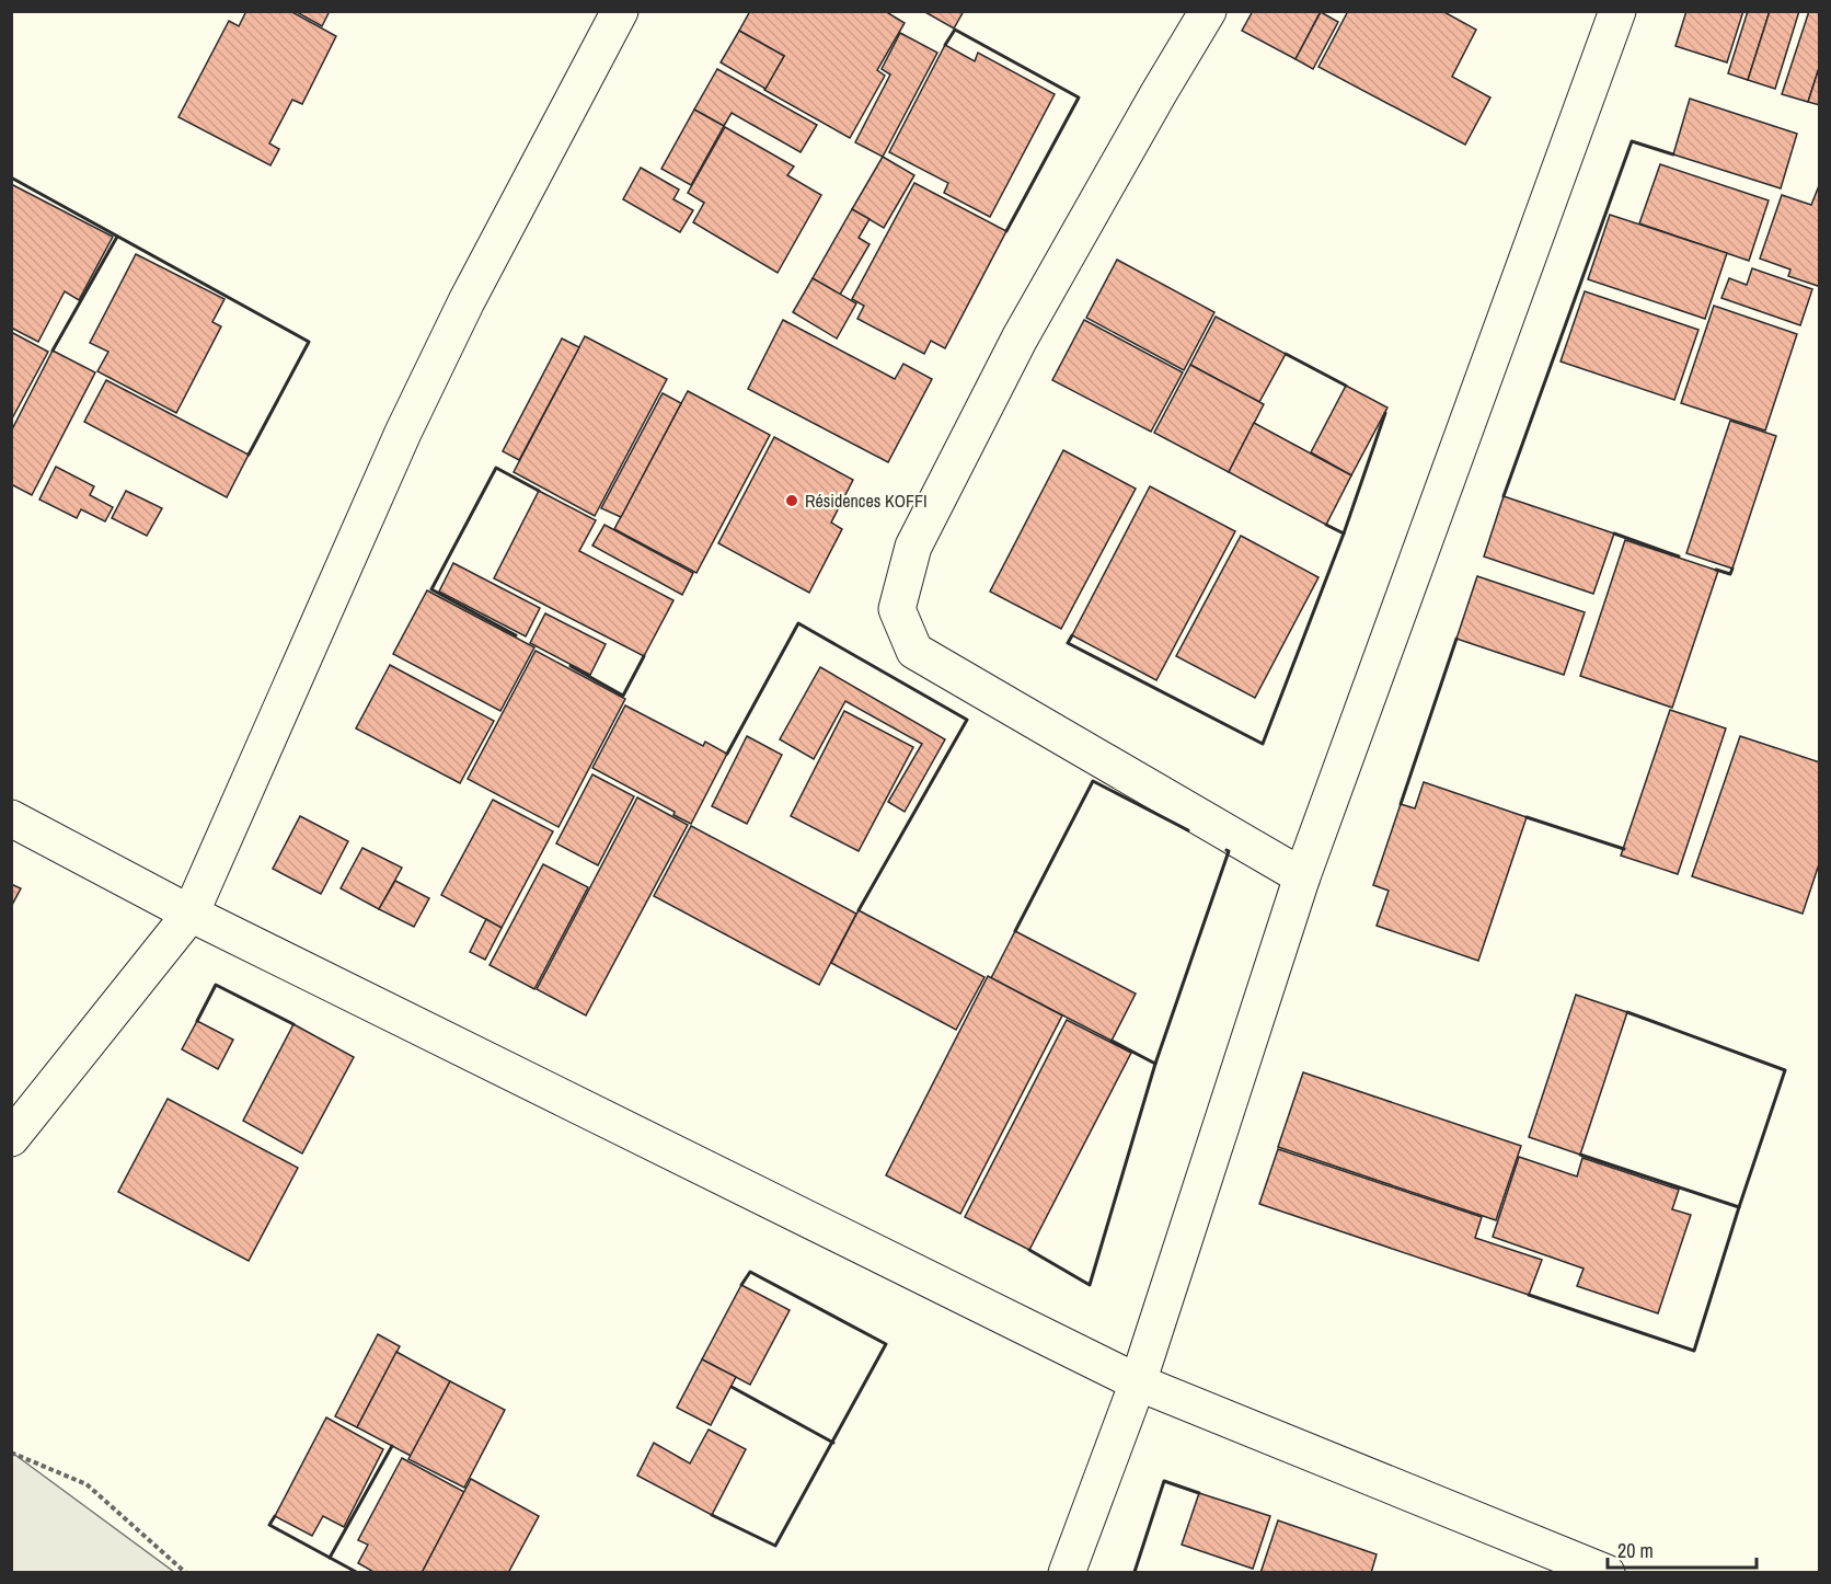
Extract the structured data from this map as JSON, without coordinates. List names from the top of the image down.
{
  "places": ["Résidences KOFFI"],
  "scale_bar": "20 m"
}
